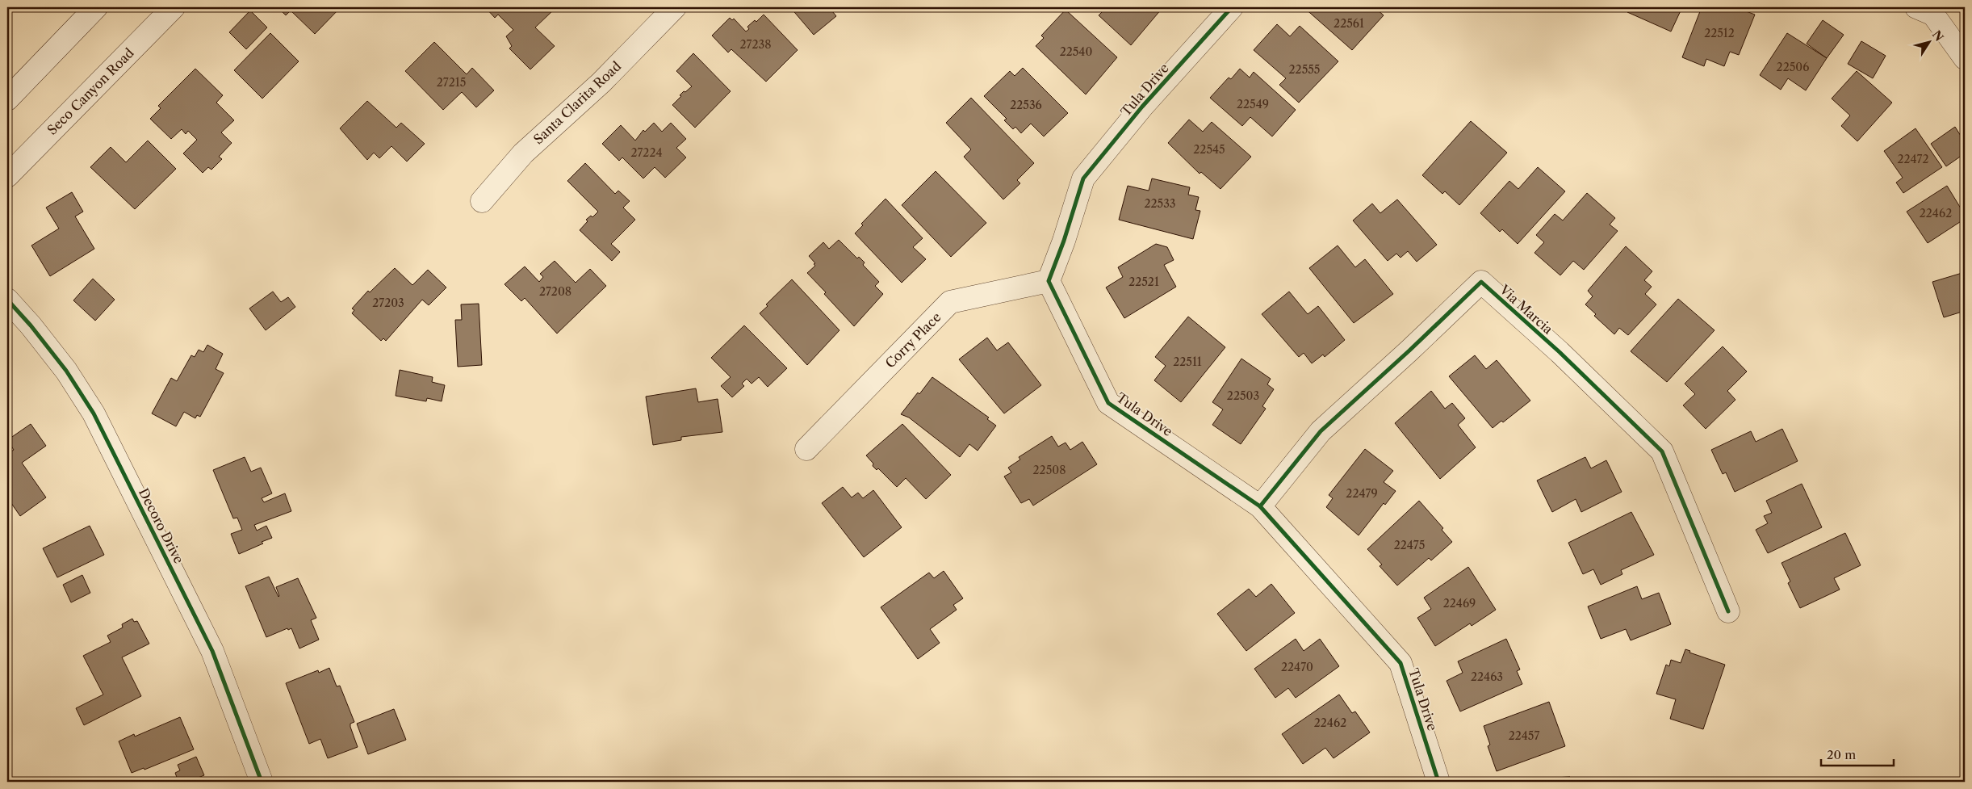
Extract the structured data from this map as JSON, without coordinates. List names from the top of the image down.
{
  "streets": {
    "street": [
      "Tula Drive",
      "Seco Canyon Road",
      "Santa Clarita Road",
      "Via Marcia",
      "Corry Place",
      "Decoro Drive"
    ]
  },
  "crossings": [
    ["Tula Drive", "Via Marcia"],
    ["Tula Drive", "Corry Place"]
  ],
  "house_numbers": [
    "22561",
    "22512",
    "27238",
    "22540",
    "22506",
    "22555",
    "27215",
    "22549",
    "22536",
    "22545",
    "27224",
    "22472",
    "22533",
    "22462",
    "22521",
    "27208",
    "27203",
    "22511",
    "22503",
    "22508",
    "22479",
    "22475",
    "22469",
    "22470",
    "22463",
    "22462",
    "22457"
  ],
  "scale_bar": "20 m",
  "north": "top right"
}
